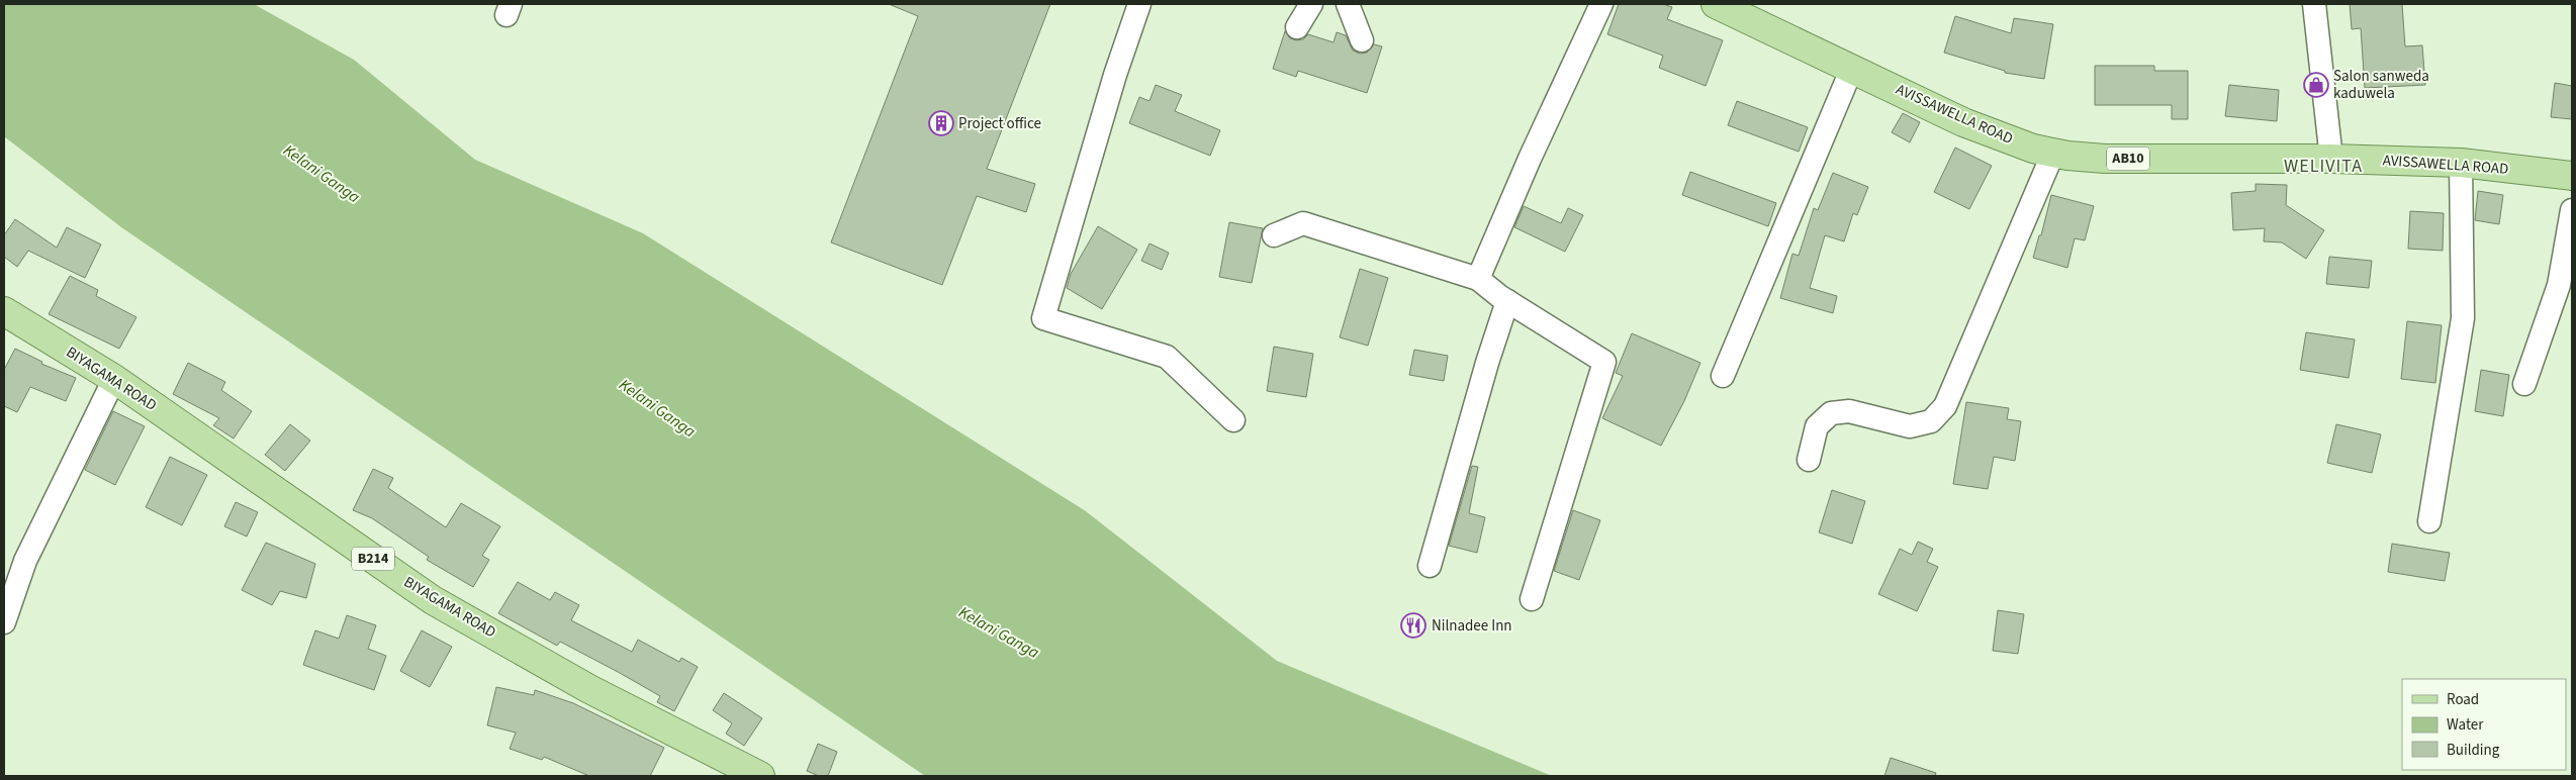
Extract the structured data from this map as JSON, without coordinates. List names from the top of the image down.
{
  "streets": {
    "main road": [
      "AVISSAWELLA ROAD",
      "AB10",
      "BIYAGAMA ROAD",
      "B214"
    ]
  },
  "districts": ["WELIVITA"],
  "water": ["Kelani Ganga"],
  "places": {
    "shop": ["Salon sanweda kaduwela"],
    "building": ["Project office"],
    "restaurant": ["Nilnadee Inn"]
  },
  "legend": ["Road", "Water", "Building"]
}
